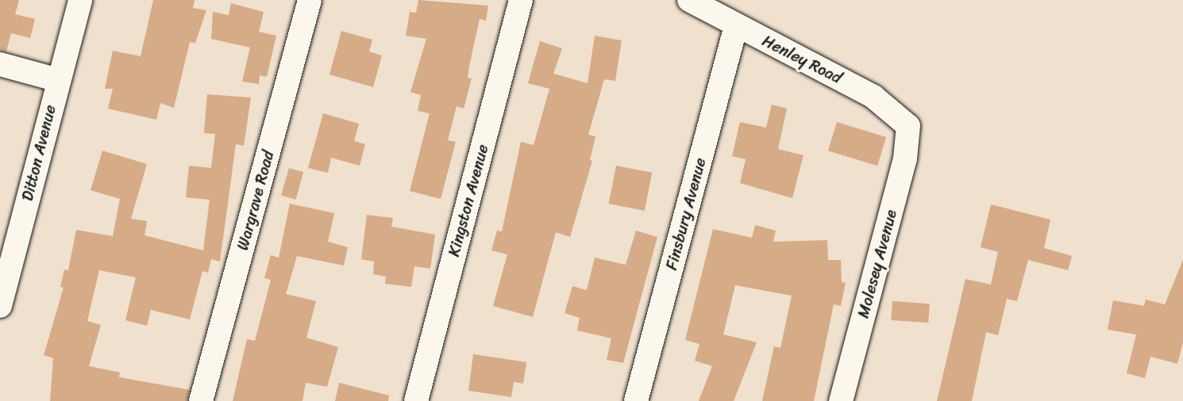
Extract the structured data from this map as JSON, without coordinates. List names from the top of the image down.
{
  "streets": {
    "street": [
      "Henley Road",
      "Ditton Avenue",
      "Wargrave Road",
      "Kingston Avenue",
      "Finsbury Avenue",
      "Molesey Avenue"
    ]
  },
  "crossings": [
    ["Henley Road", "Finsbury Avenue"],
    ["Henley Road", "Molesey Avenue"]
  ]
}
